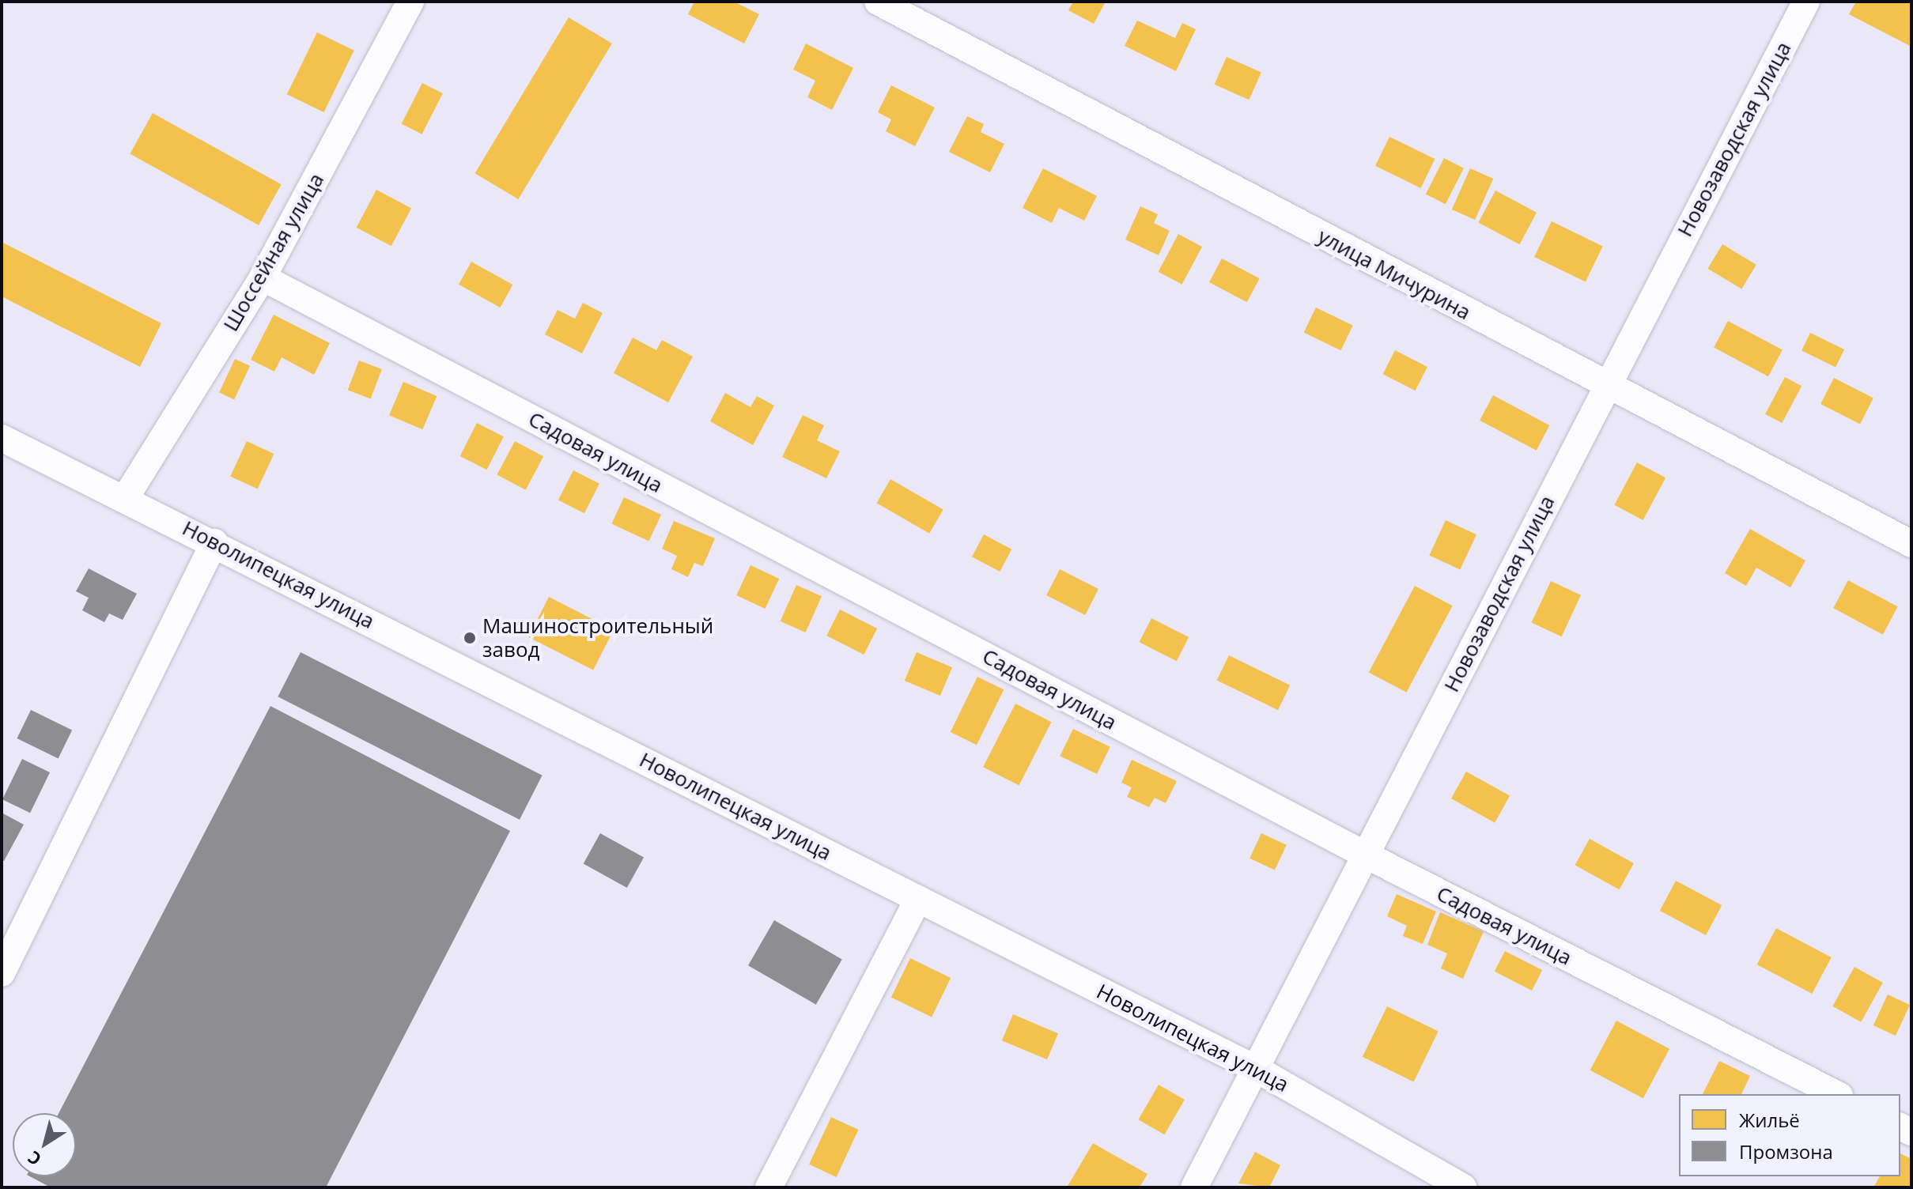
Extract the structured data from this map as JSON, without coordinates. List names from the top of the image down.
{
  "streets": {
    "street": [
      "Новозаводская улица",
      "Шоссейная улица",
      "улица Мичурина",
      "Садовая улица",
      "Новолипецкая улица"
    ]
  },
  "crossings": [
    ["Новозаводская улица", "улица Мичурина"],
    ["Новозаводская улица", "Садовая улица"],
    ["Новозаводская улица", "Новолипецкая улица"],
    ["Шоссейная улица", "Садовая улица"],
    ["Шоссейная улица", "Новолипецкая улица"]
  ],
  "places": ["Машиностроительный завод"],
  "legend": ["Жильё", "Промзона"],
  "north": "bottom left"
}
